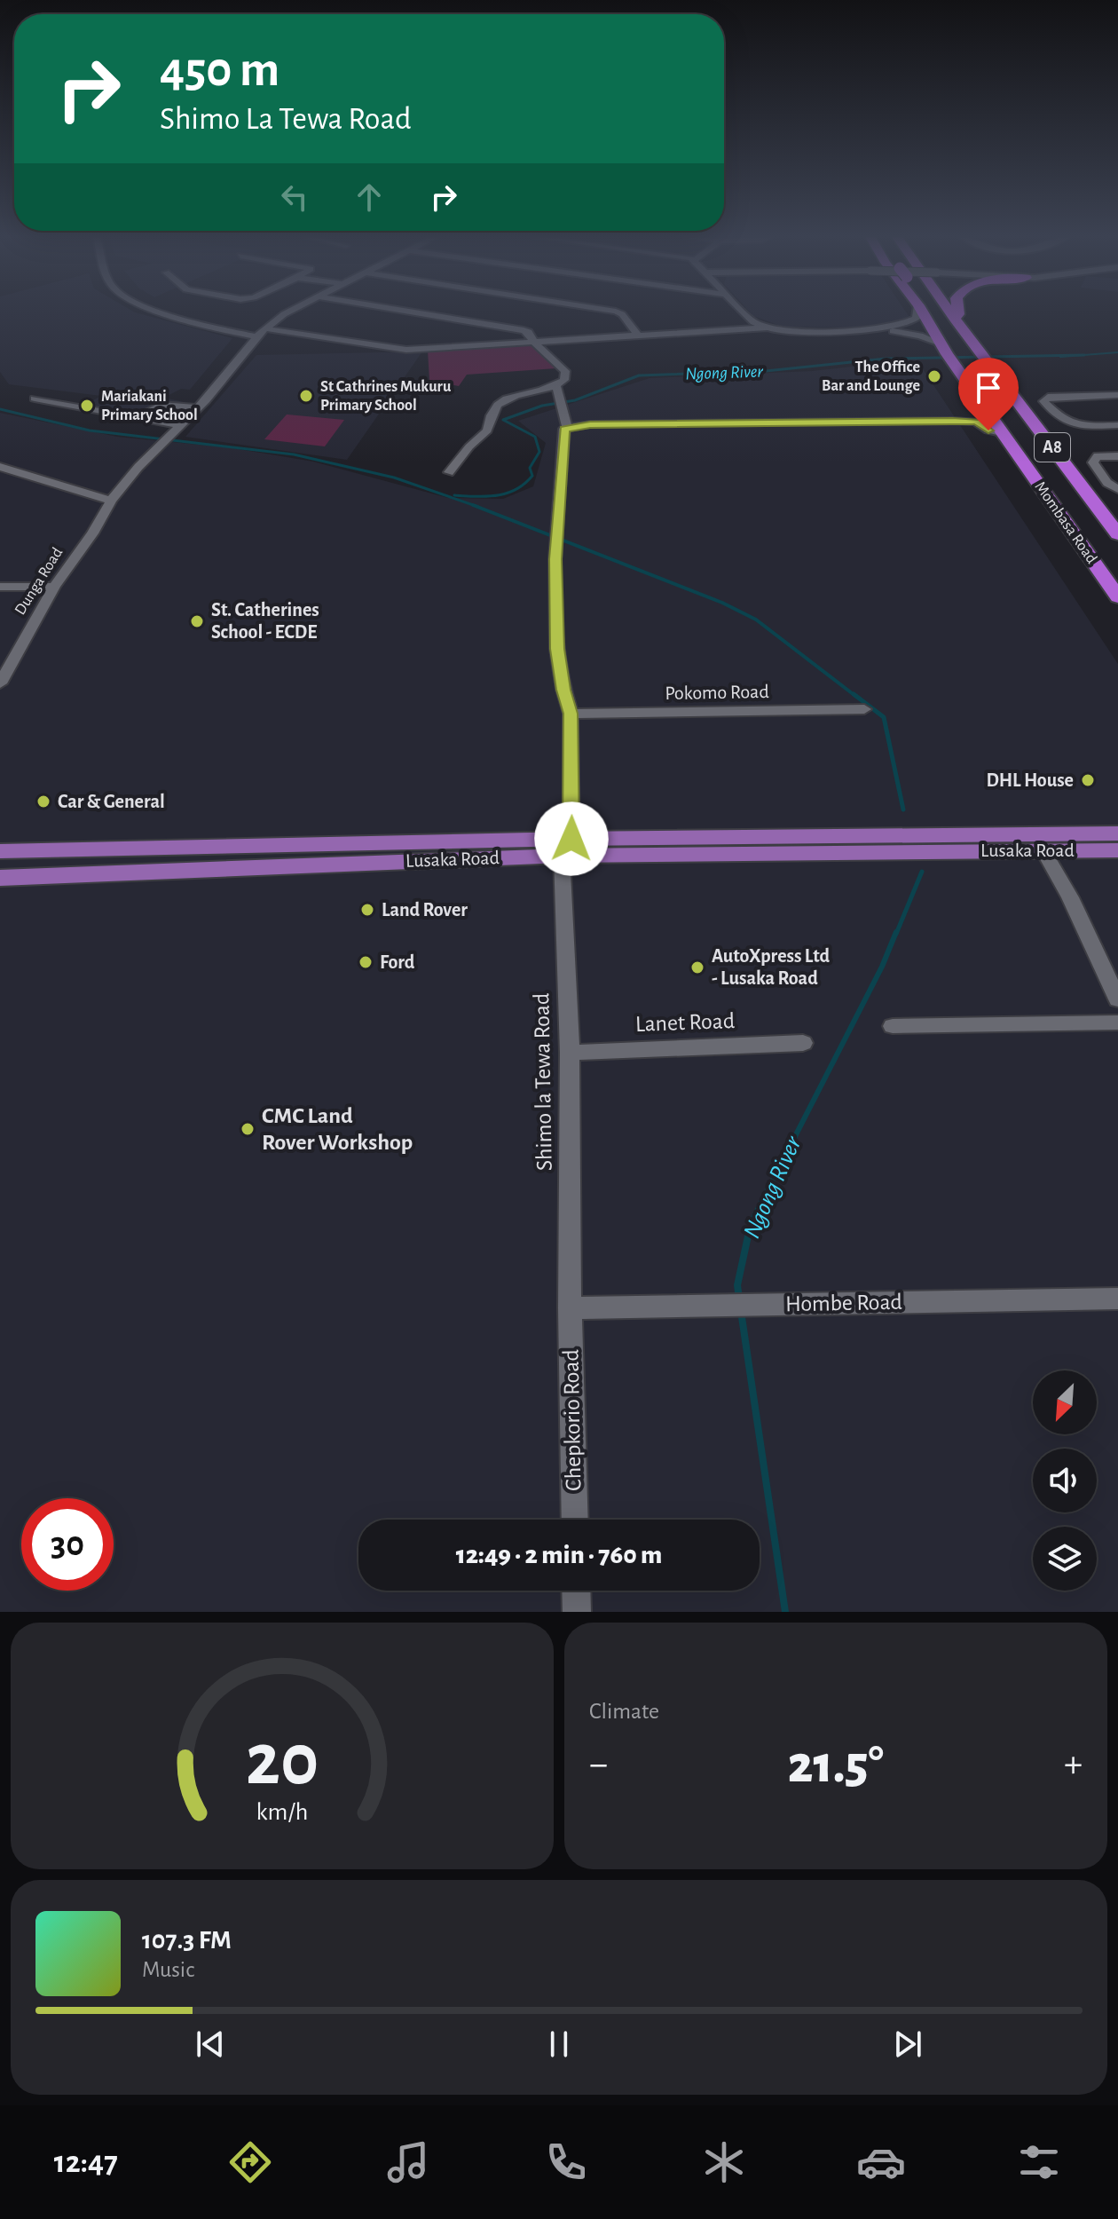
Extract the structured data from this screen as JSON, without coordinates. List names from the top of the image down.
{
  "streets": {
    "highway": ["A8", "Mombasa Road"],
    "main road": ["Lusaka Road"],
    "street": [
      "Dunga Road",
      "Pokomo Road",
      "Lanet Road",
      "Shimo la Tewa Road",
      "Hombe Road",
      "Chepkorio Road"
    ]
  },
  "crossings": [
    ["Lusaka Road", "Shimo la Tewa Road"],
    ["Lanet Road", "Shimo la Tewa Road"],
    ["Shimo la Tewa Road", "Hombe Road"],
    ["Shimo la Tewa Road", "Chepkorio Road"],
    ["Hombe Road", "Chepkorio Road"]
  ],
  "water": ["Ngong River"],
  "places": [
    "The Office Bar and Lounge",
    "St Cathrines Mukuru Primary School",
    "Mariakani Primary School",
    "St. Catherines School - ECDE",
    "DHL House",
    "Car & General",
    "Land Rover",
    "Ford",
    "AutoXpress Ltd - Lusaka Road",
    "CMC Land Rover Workshop"
  ],
  "north": "bottom left",
  "page": {
    "turn": ["450 m", "Shimo La Tewa Road"],
    "limit": "30",
    "trip": "12:49 · 2 min · 760 m",
    "tile": "Climate",
    "heat": ["−", "21.5°", "+"],
    "song": ["107.3 FM", "Music"],
    "tabs": "12:47",
    "gauge": ["20", "km/h"]
  }
}
